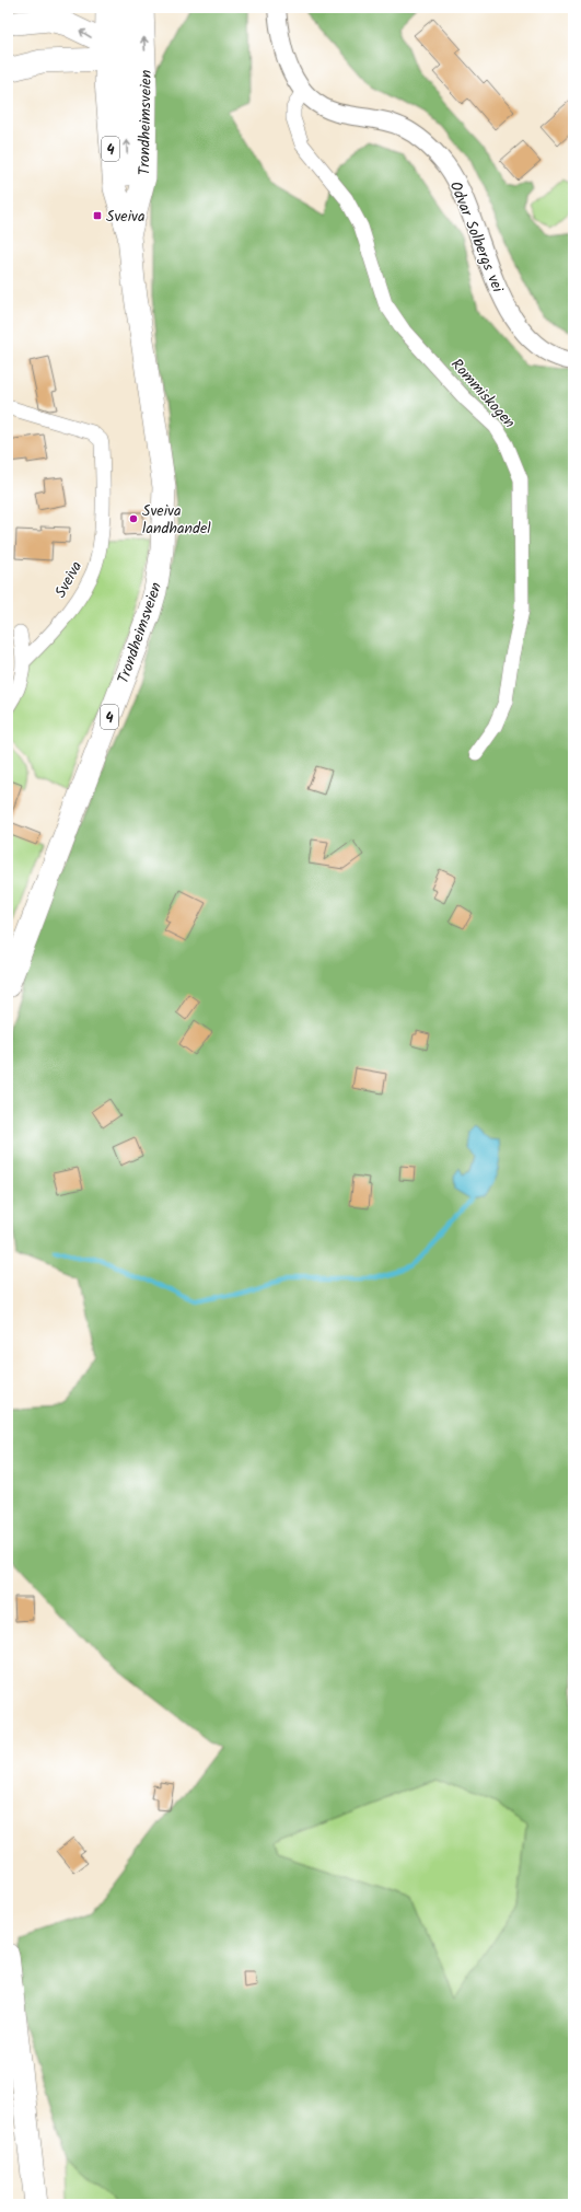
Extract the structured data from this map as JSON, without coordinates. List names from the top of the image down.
{
  "streets": {
    "highway": ["Trondheimsveien", "4"],
    "street": ["Odvar Solbergs vei", "Rommiskogen", "Sveiva"]
  },
  "crossings": [
    ["Odvar Solbergs vei", "Rommiskogen"]
  ],
  "places": {
    "transit": ["Sveiva"],
    "other": ["Sveiva landhandel"]
  }
}
